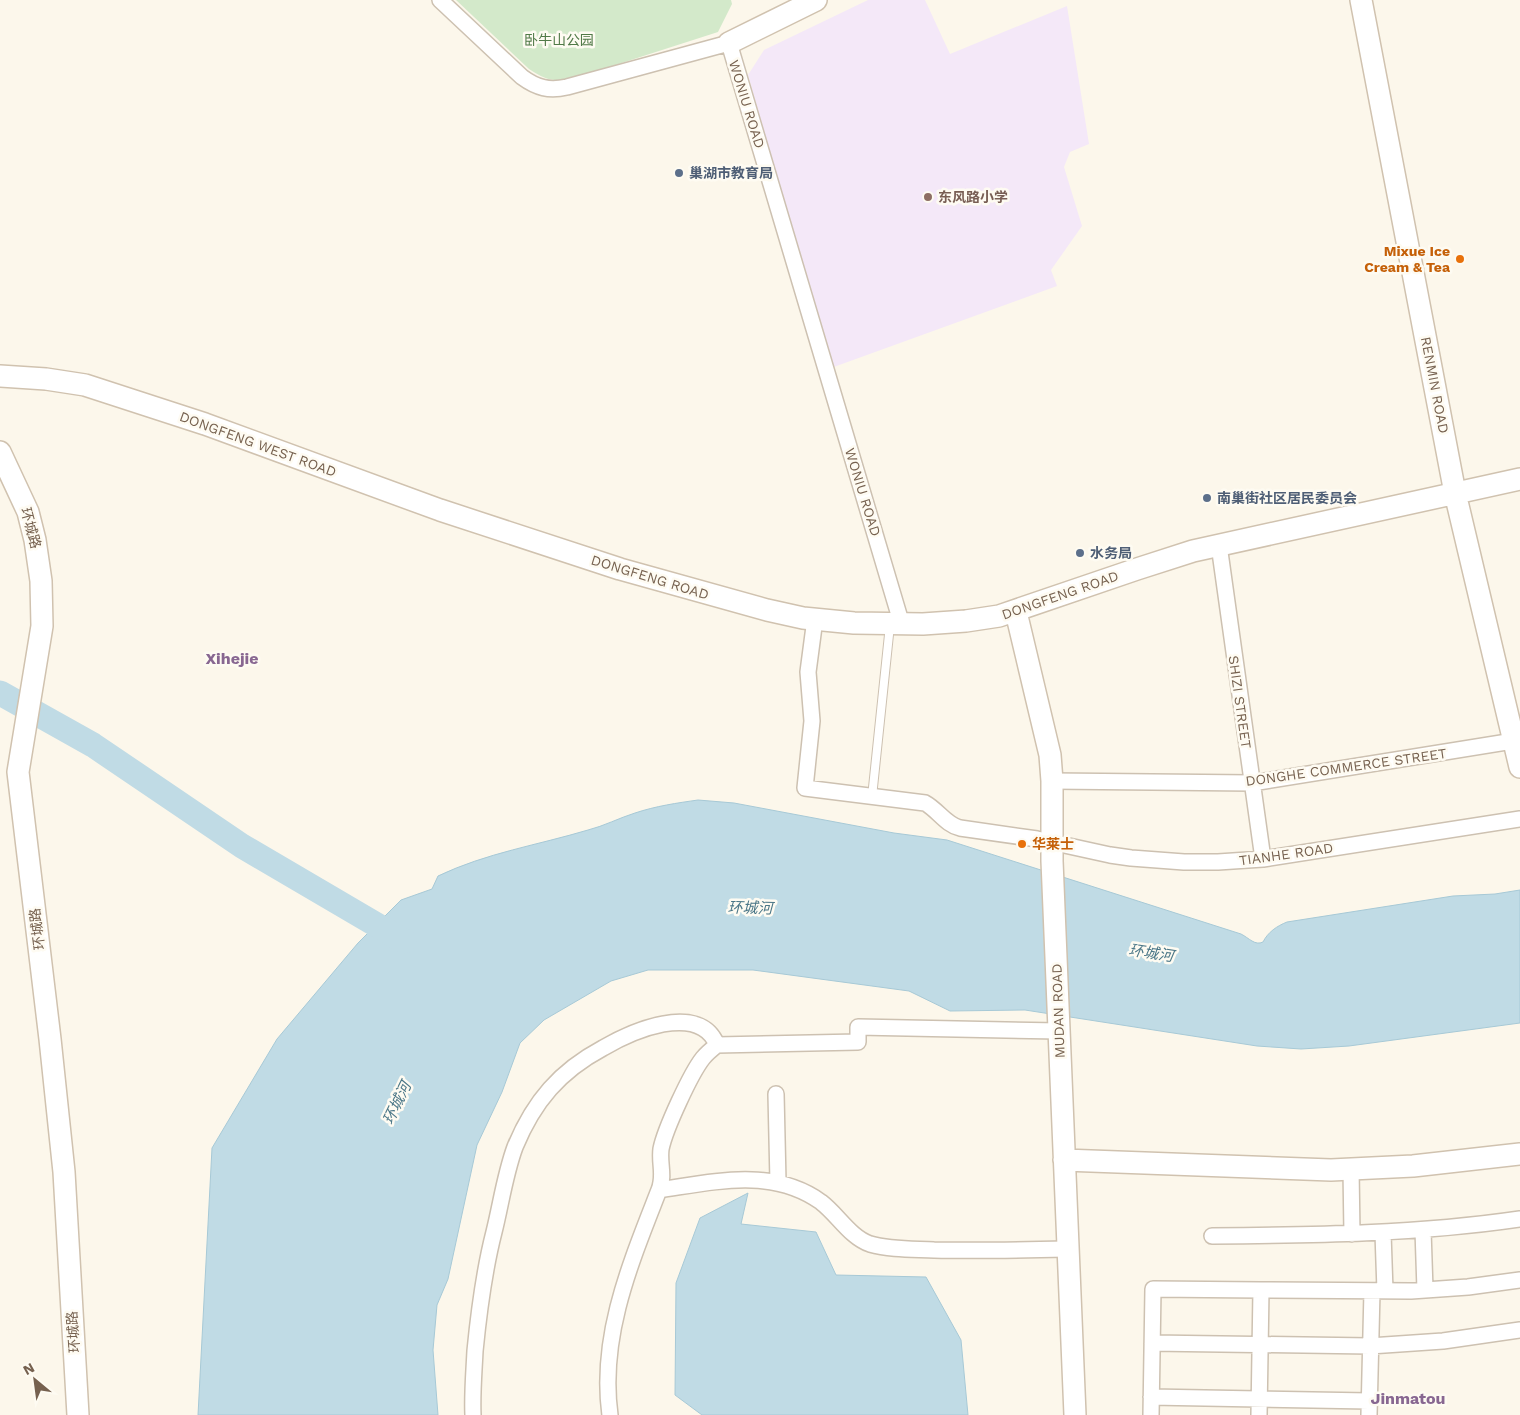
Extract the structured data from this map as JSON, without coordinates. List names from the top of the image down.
{
  "streets": {
    "street": [
      "WONIU ROAD",
      "RENMIN ROAD",
      "DONGFENG WEST ROAD",
      "环城路",
      "DONGFENG ROAD",
      "SHIZI STREET",
      "DONGHE COMMERCE STREET",
      "TIANHE ROAD",
      "MUDAN ROAD"
    ]
  },
  "crossings": [
    ["WONIU ROAD", "DONGFENG ROAD"],
    ["RENMIN ROAD", "DONGFENG ROAD"],
    ["RENMIN ROAD", "DONGHE COMMERCE STREET"],
    ["DONGFENG WEST ROAD", "DONGFENG ROAD"],
    ["DONGFENG ROAD", "SHIZI STREET"],
    ["DONGFENG ROAD", "TIANHE ROAD"],
    ["DONGFENG ROAD", "MUDAN ROAD"],
    ["SHIZI STREET", "DONGHE COMMERCE STREET"],
    ["SHIZI STREET", "TIANHE ROAD"],
    ["DONGHE COMMERCE STREET", "MUDAN ROAD"],
    ["TIANHE ROAD", "MUDAN ROAD"]
  ],
  "districts": ["Xihejie", "Jinmatou"],
  "water": ["环城河"],
  "parks": ["卧牛山公园"],
  "places": [
    "巢湖市教育局",
    "东风路小学",
    "Mixue Ice Cream & Tea",
    "南巢街社区居民委员会",
    "水务局",
    "华莱士"
  ],
  "north": "top left"
}
